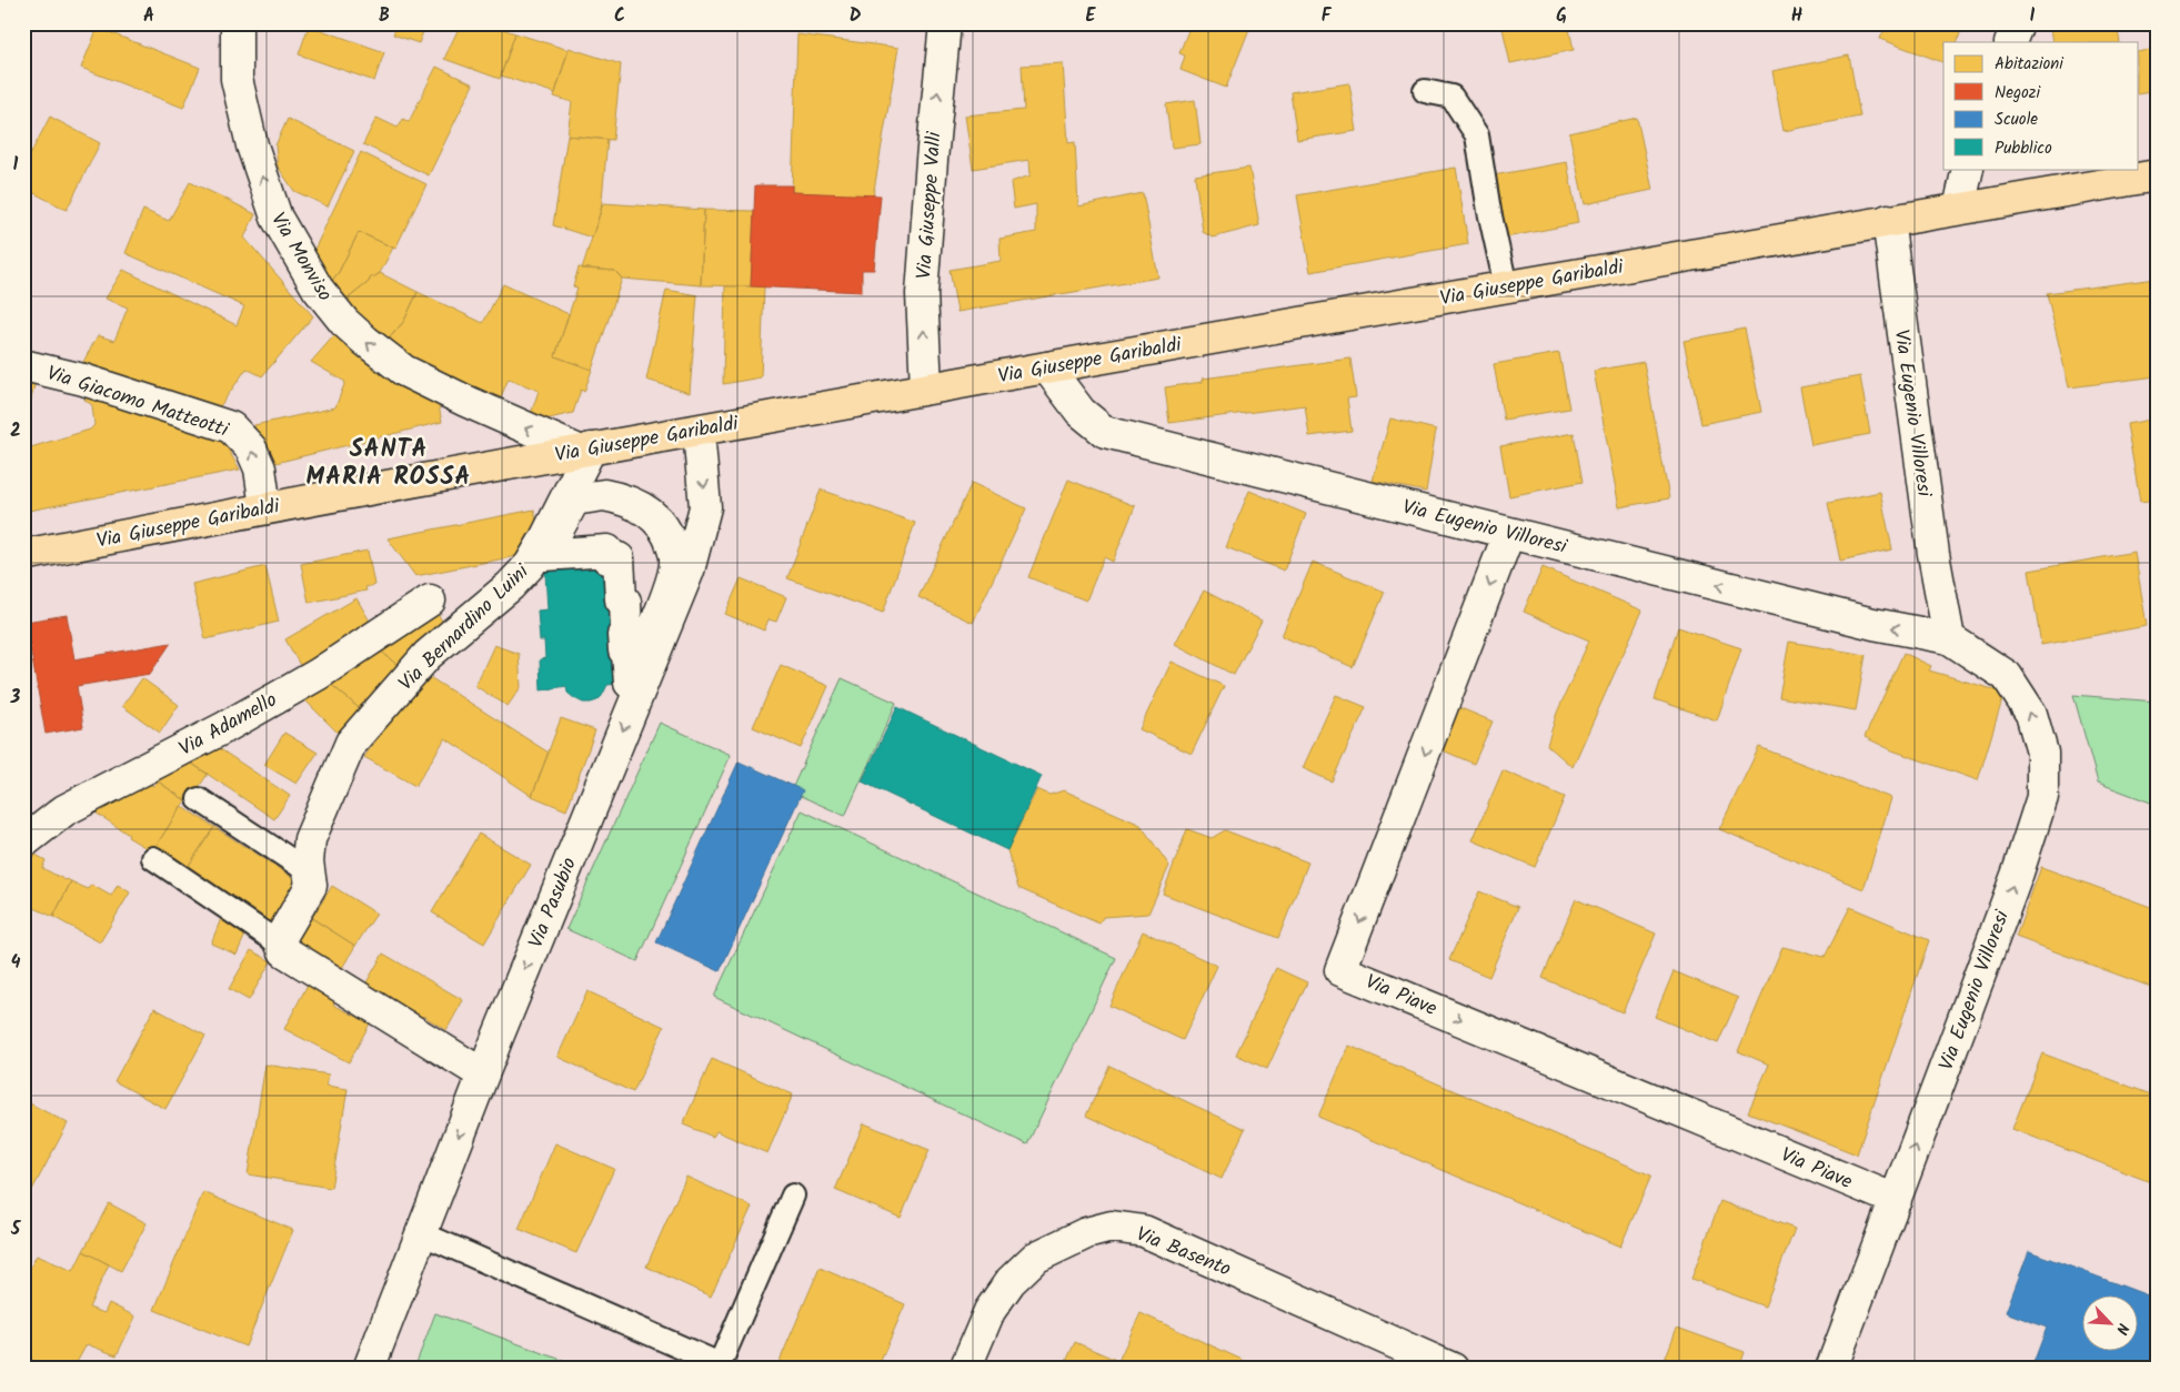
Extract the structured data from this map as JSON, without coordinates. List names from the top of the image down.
{
  "streets": {
    "main road": ["Via Giuseppe Garibaldi"],
    "street": [
      "Via Giuseppe Valli",
      "Via Monviso",
      "Via Giacomo Matteotti",
      "Via Eugenio Villoresi",
      "Via Bernardino Luini",
      "Via Adamello",
      "Via Pasubio",
      "Via Piave",
      "Via Basento"
    ]
  },
  "crossings": [
    ["Via Giuseppe Valli", "Via Giuseppe Garibaldi"],
    ["Via Monviso", "Via Giuseppe Garibaldi"],
    ["Via Monviso", "Via Bernardino Luini"],
    ["Via Giuseppe Garibaldi", "Via Giacomo Matteotti"],
    ["Via Giuseppe Garibaldi", "Via Eugenio Villoresi"],
    ["Via Giuseppe Garibaldi", "Via Bernardino Luini"],
    ["Via Giuseppe Garibaldi", "Via Pasubio"],
    ["Via Eugenio Villoresi", "Via Piave"]
  ],
  "one_way": [
    "Via Giuseppe Valli",
    "Via Monviso",
    "Via Giacomo Matteotti",
    "Via Pasubio"
  ],
  "districts": ["SANTA MARIA ROSSA"],
  "legend": [
    "Abitazioni",
    "Negozi",
    "Scuole",
    "Pubblico"
  ],
  "north": "bottom right",
  "grid": {
    "columns": [
      "A",
      "B",
      "C",
      "D",
      "E",
      "F",
      "G",
      "H",
      "I"
    ],
    "rows": [
      "1",
      "2",
      "3",
      "4",
      "5"
    ]
  }
}
